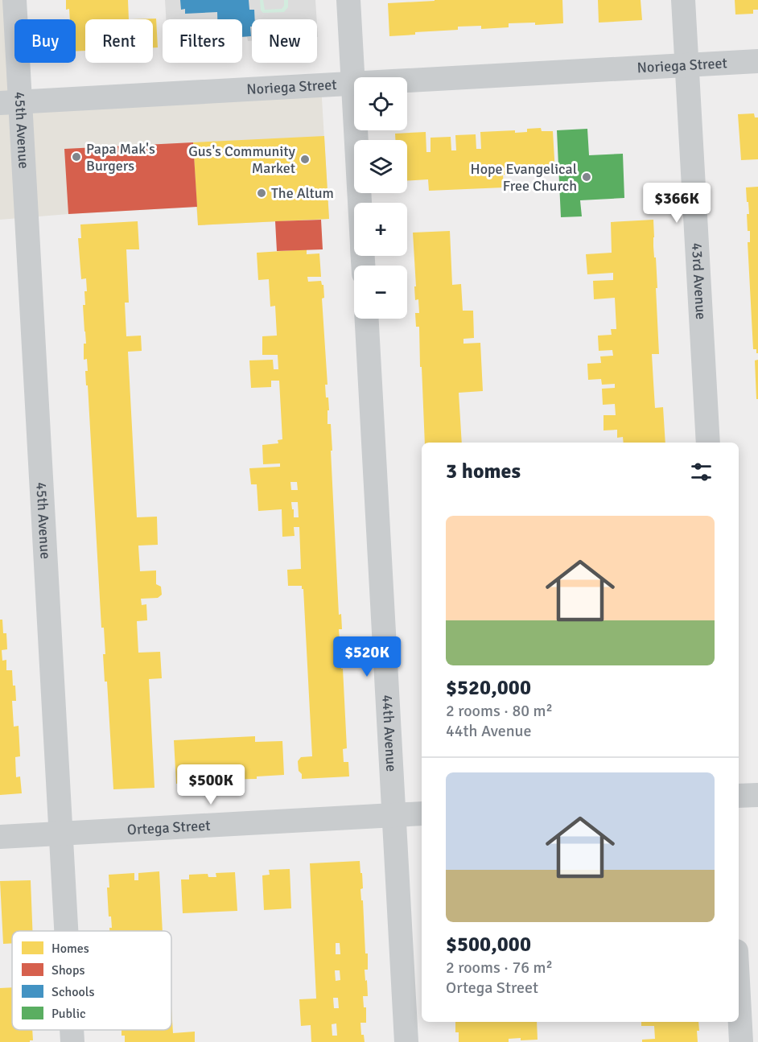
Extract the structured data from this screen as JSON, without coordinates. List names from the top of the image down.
{
  "streets": {
    "street": [
      "Noriega Street",
      "45th Avenue",
      "43rd Avenue",
      "44th Avenue",
      "Ortega Street"
    ]
  },
  "crossings": [
    ["Noriega Street", "45th Avenue"],
    ["Noriega Street", "43rd Avenue"],
    ["45th Avenue", "Ortega Street"],
    ["44th Avenue", "Ortega Street"]
  ],
  "places": [
    "Papa Mak's Burgers",
    "Gus's Community Market",
    "Hope Evangelical Free Church",
    "The Altum"
  ],
  "legend": [
    "Homes",
    "Shops",
    "Schools",
    "Public"
  ],
  "page": {
    "chip": [
      "Buy",
      "Rent",
      "Filters",
      "New"
    ],
    "map_buttons": ["+", "−"],
    "price": ["$366K", "$520K", "$500K"],
    "heading": "3 homes",
    "list": [
      {
        "name": "$520,000",
        "note": "2 rooms · 80 m² · 44th Avenue"
      },
      {
        "name": "$500,000",
        "note": "2 rooms · 76 m² · Ortega Street"
      }
    ]
  }
}
